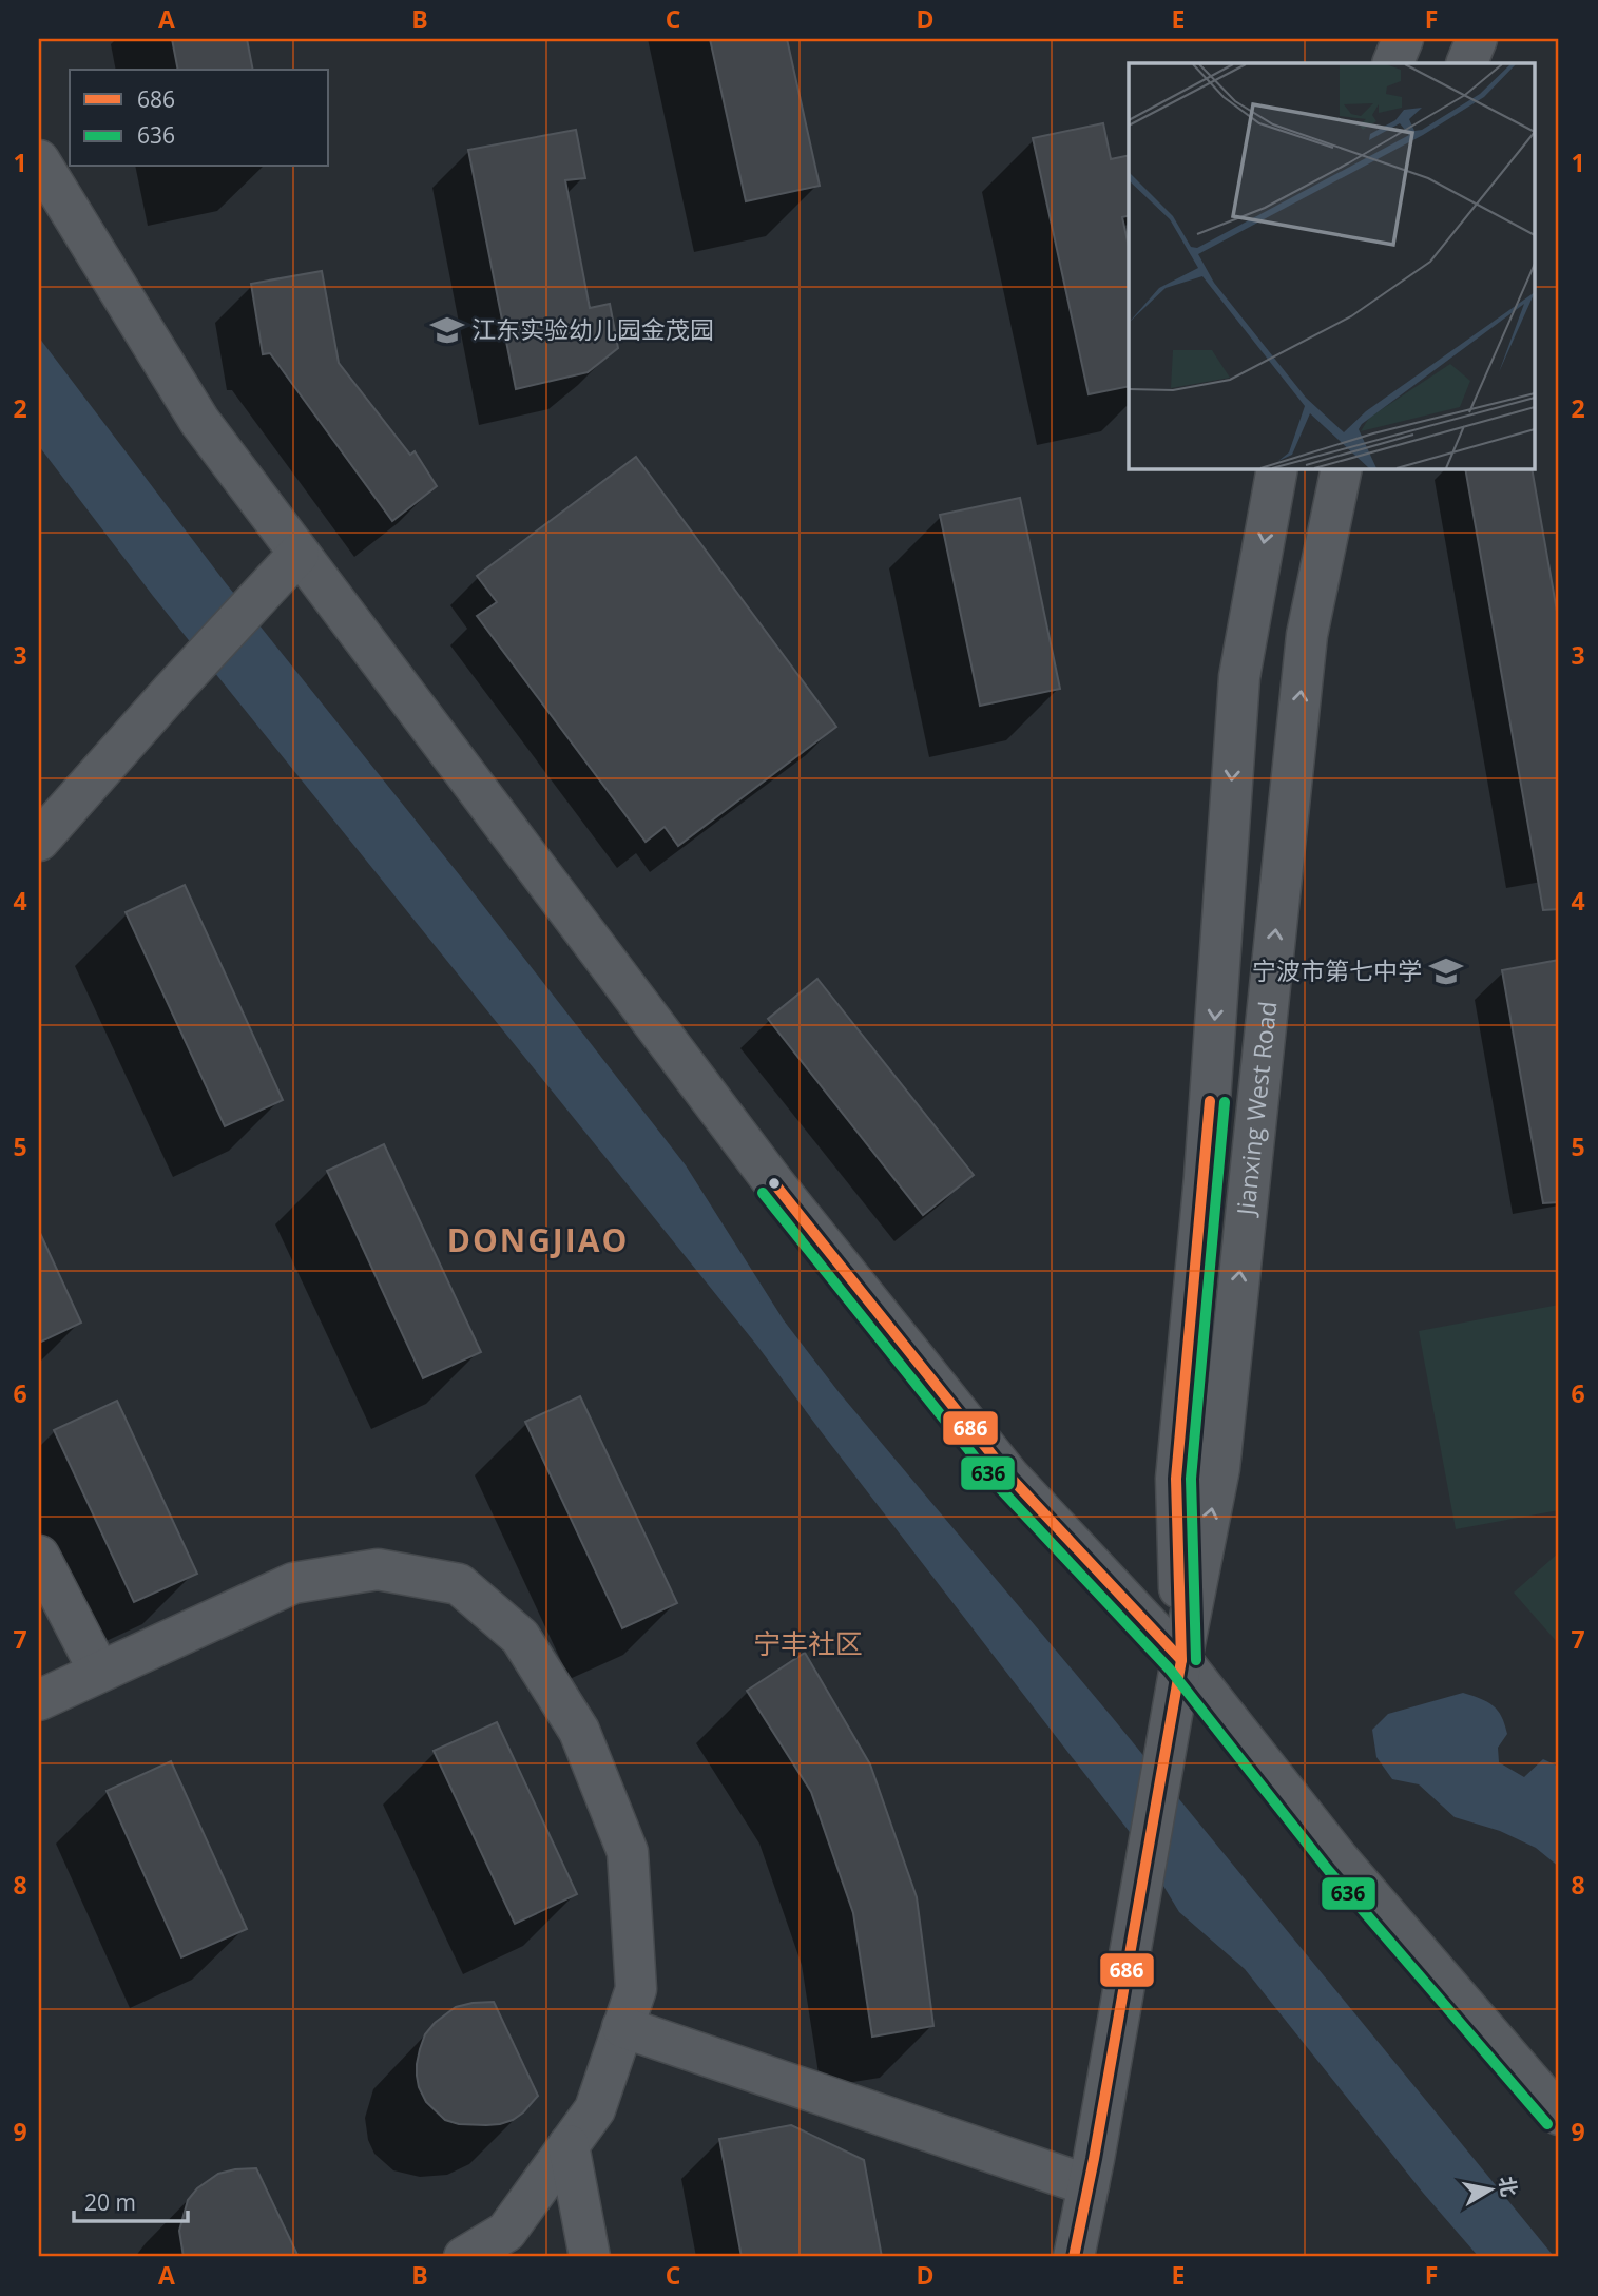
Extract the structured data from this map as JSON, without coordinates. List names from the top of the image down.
{
  "streets": {
    "street": ["Jianxing West Road"]
  },
  "districts": ["DONGJIAO", "宁丰社区"],
  "places": {
    "school or university": ["江东实验幼儿园金茂园", "宁波市第七中学"]
  },
  "lines": ["transit line 686", "transit line 636"],
  "legend": ["686", "636"],
  "scale_bar": "20 m",
  "north": "right",
  "grid": {
    "columns": [
      "A",
      "B",
      "C",
      "D",
      "E",
      "F"
    ],
    "rows": [
      "1",
      "2",
      "3",
      "4",
      "5",
      "6",
      "7",
      "8",
      "9"
    ]
  }
}
